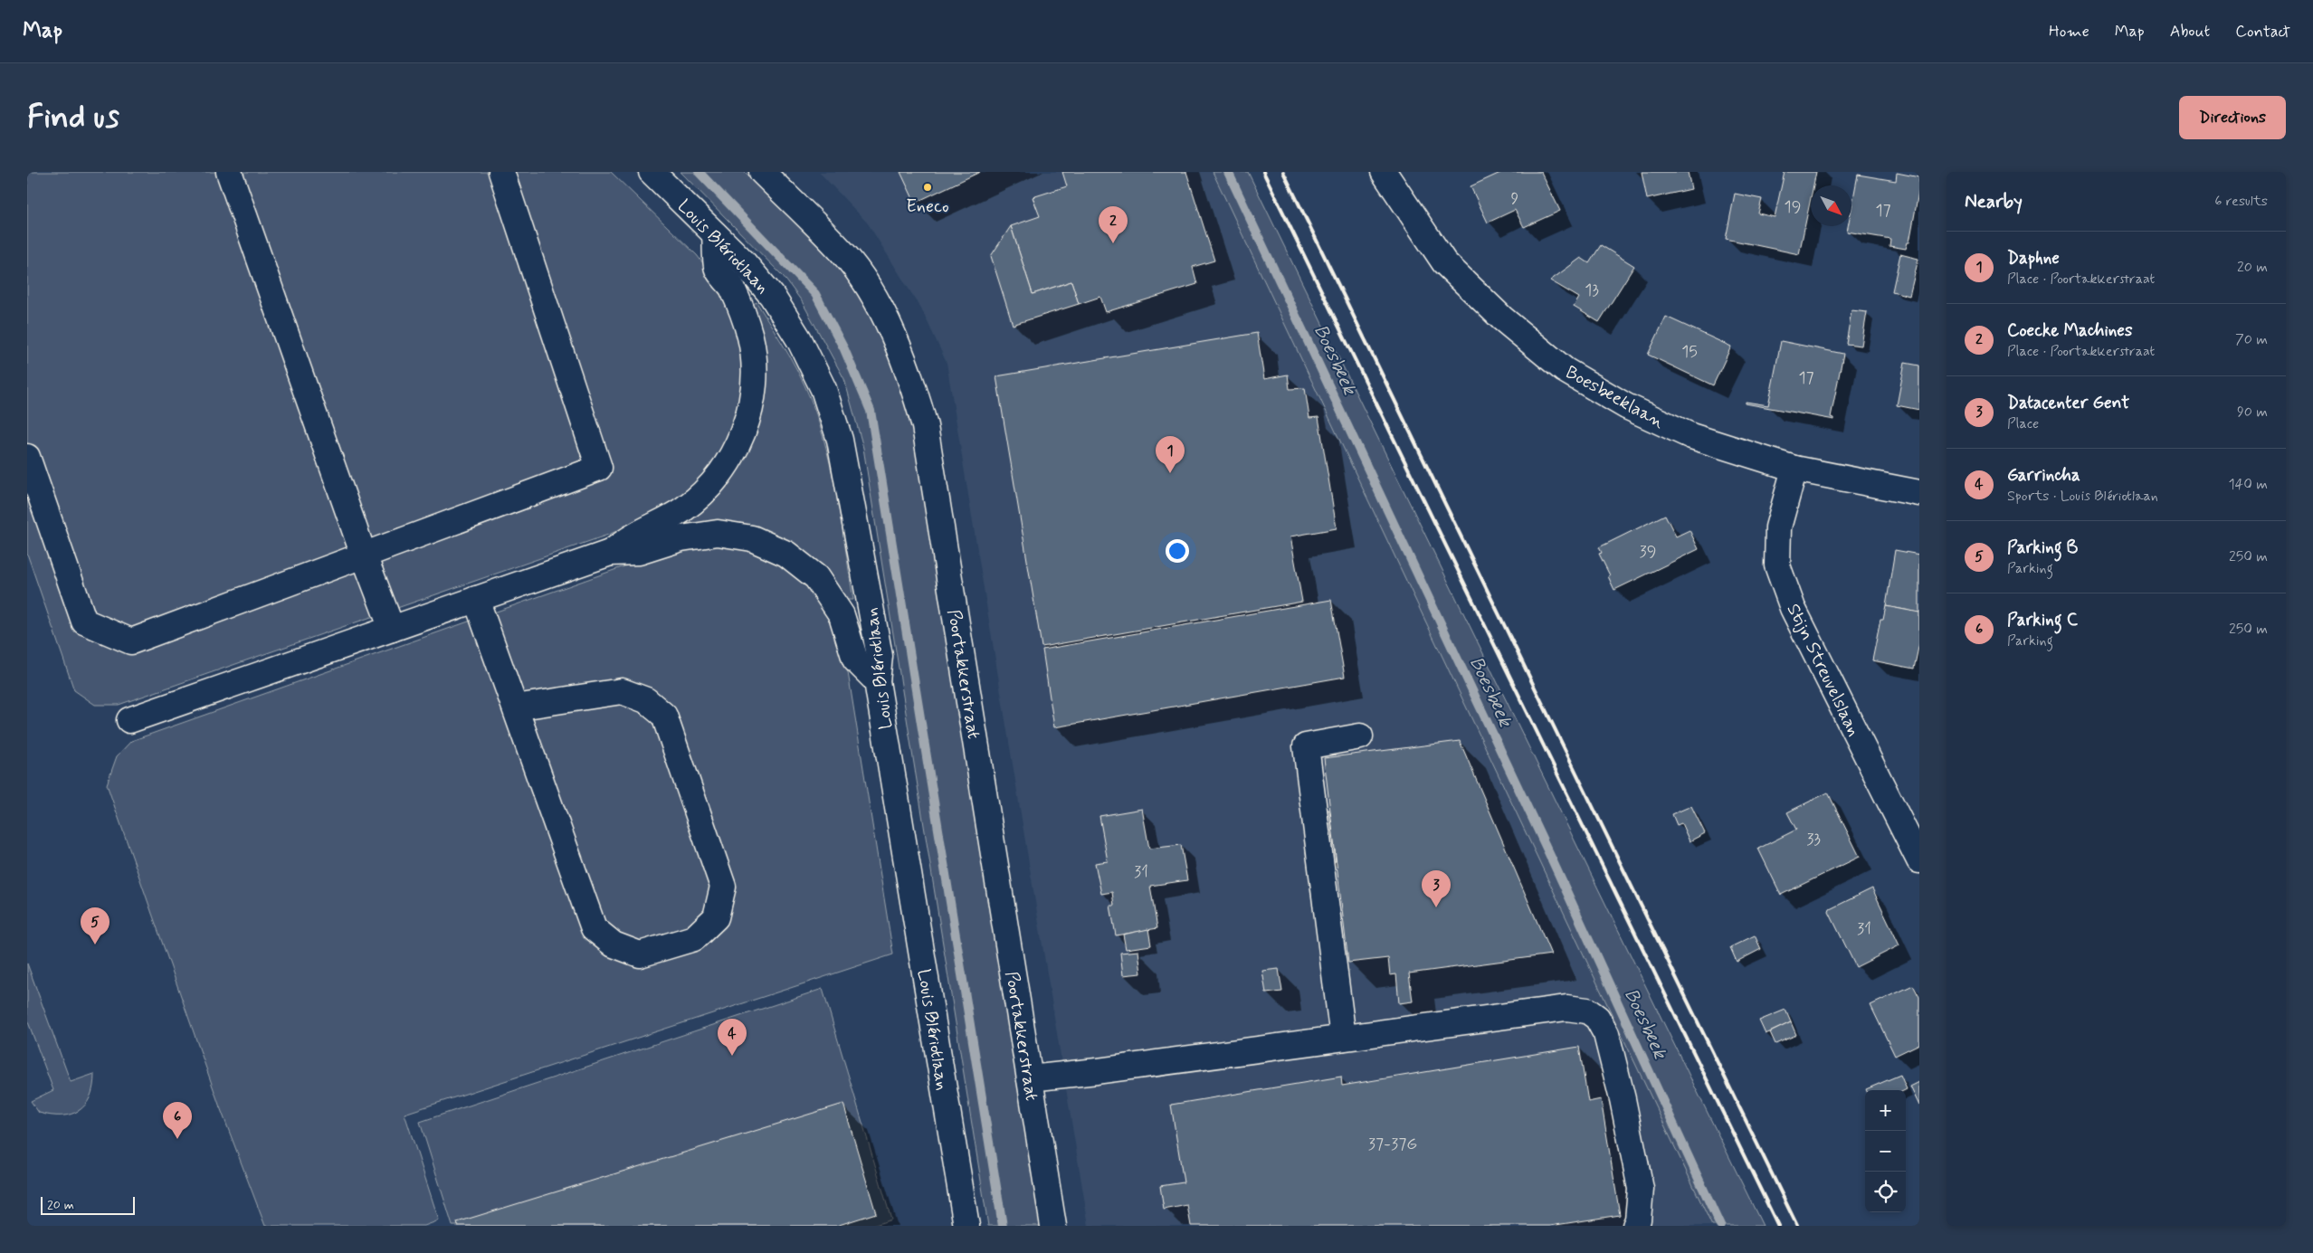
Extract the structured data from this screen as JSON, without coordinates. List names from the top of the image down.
{
  "streets": {
    "street": [
      "Louis Blériotlaan",
      "Boesbeeklaan",
      "Stijn Streuvelslaan",
      "Poortakkerstraat"
    ]
  },
  "crossings": [
    ["Boesbeeklaan", "Stijn Streuvelslaan"]
  ],
  "water": ["Boesbeek"],
  "places": ["Eneco"],
  "house_numbers": [
    "9",
    "19",
    "17",
    "13",
    "15",
    "17",
    "39",
    "33",
    "31",
    "31",
    "37-37G"
  ],
  "scale_bar": "20 m",
  "north": "bottom right",
  "page": {
    "header": "Map",
    "nav": [
      "Home",
      "Map",
      "About",
      "Contact"
    ],
    "buttons": "Directions",
    "title": "Find us",
    "heading": ["Nearby", "6 results"],
    "pins": [
      "2",
      "1",
      "3",
      "5",
      "4",
      "6"
    ],
    "list": [
      {
        "mark": "1",
        "name": "Daphne",
        "note": "Place · Poortakkerstraat",
        "value": "20 m"
      },
      {
        "mark": "2",
        "name": "Coecke Machines",
        "note": "Place · Poortakkerstraat",
        "value": "70 m"
      },
      {
        "mark": "3",
        "name": "Datacenter Gent",
        "note": "Place",
        "value": "90 m"
      },
      {
        "mark": "4",
        "name": "Garrincha",
        "note": "Sports · Louis Blériotlaan",
        "value": "140 m"
      },
      {
        "mark": "5",
        "name": "Parking B",
        "note": "Parking",
        "value": "250 m"
      },
      {
        "mark": "6",
        "name": "Parking C",
        "note": "Parking",
        "value": "250 m"
      }
    ],
    "map_buttons": ["+", "−"],
    "scale": "20 m"
  }
}
